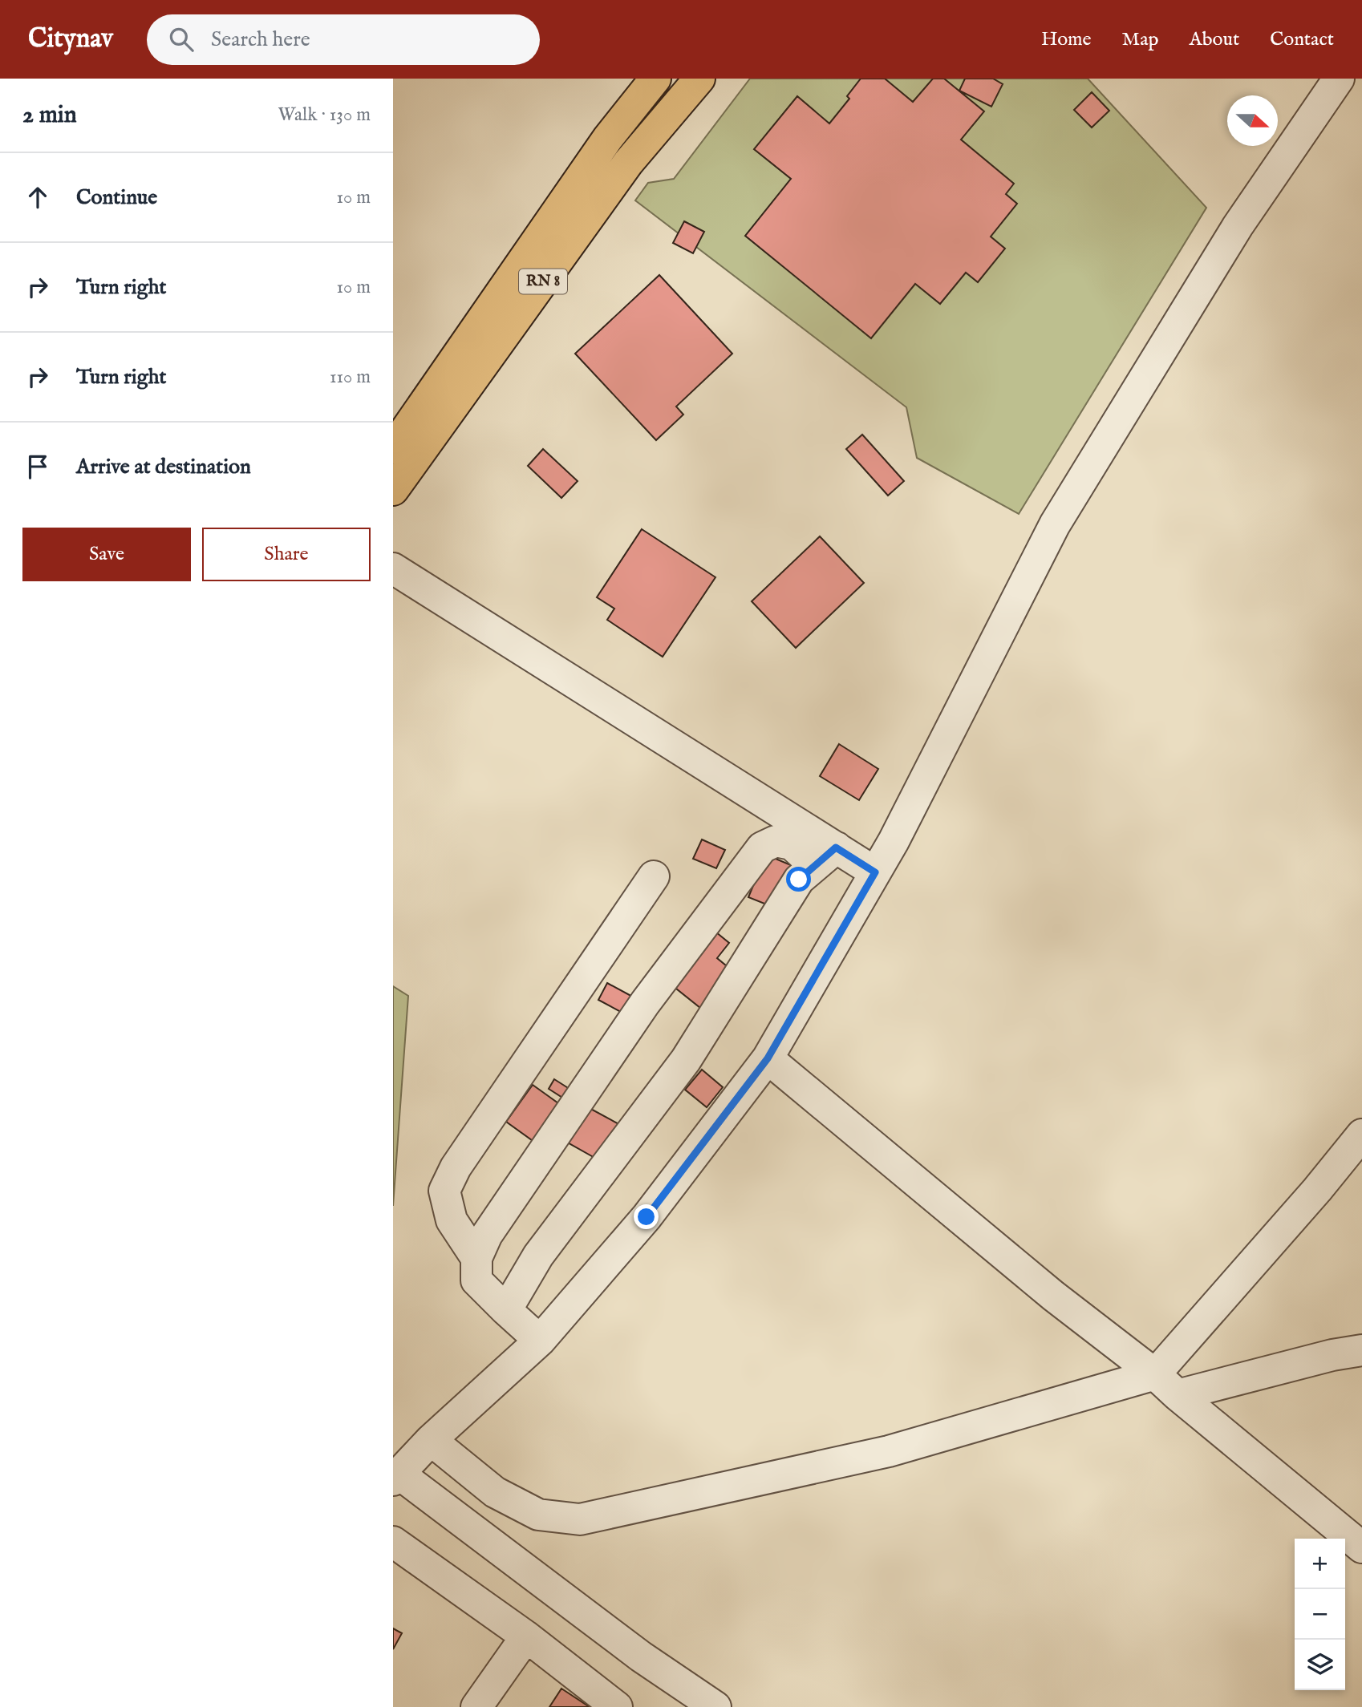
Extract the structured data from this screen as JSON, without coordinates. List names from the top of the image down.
{
  "streets": {
    "highway": ["RN 8"]
  },
  "north": "right",
  "page": {
    "header": "Citynav",
    "search": "Search here",
    "nav": [
      "Home",
      "Map",
      "About",
      "Contact"
    ],
    "heading": ["2 min", "Walk · 130 m"],
    "list": [
      ["Continue", "10 m"],
      ["Turn right", "10 m"],
      ["Turn right", "110 m"],
      "Arrive at destination"
    ],
    "buttons": ["Save", "Share"],
    "map_buttons": ["+", "−"]
  }
}
